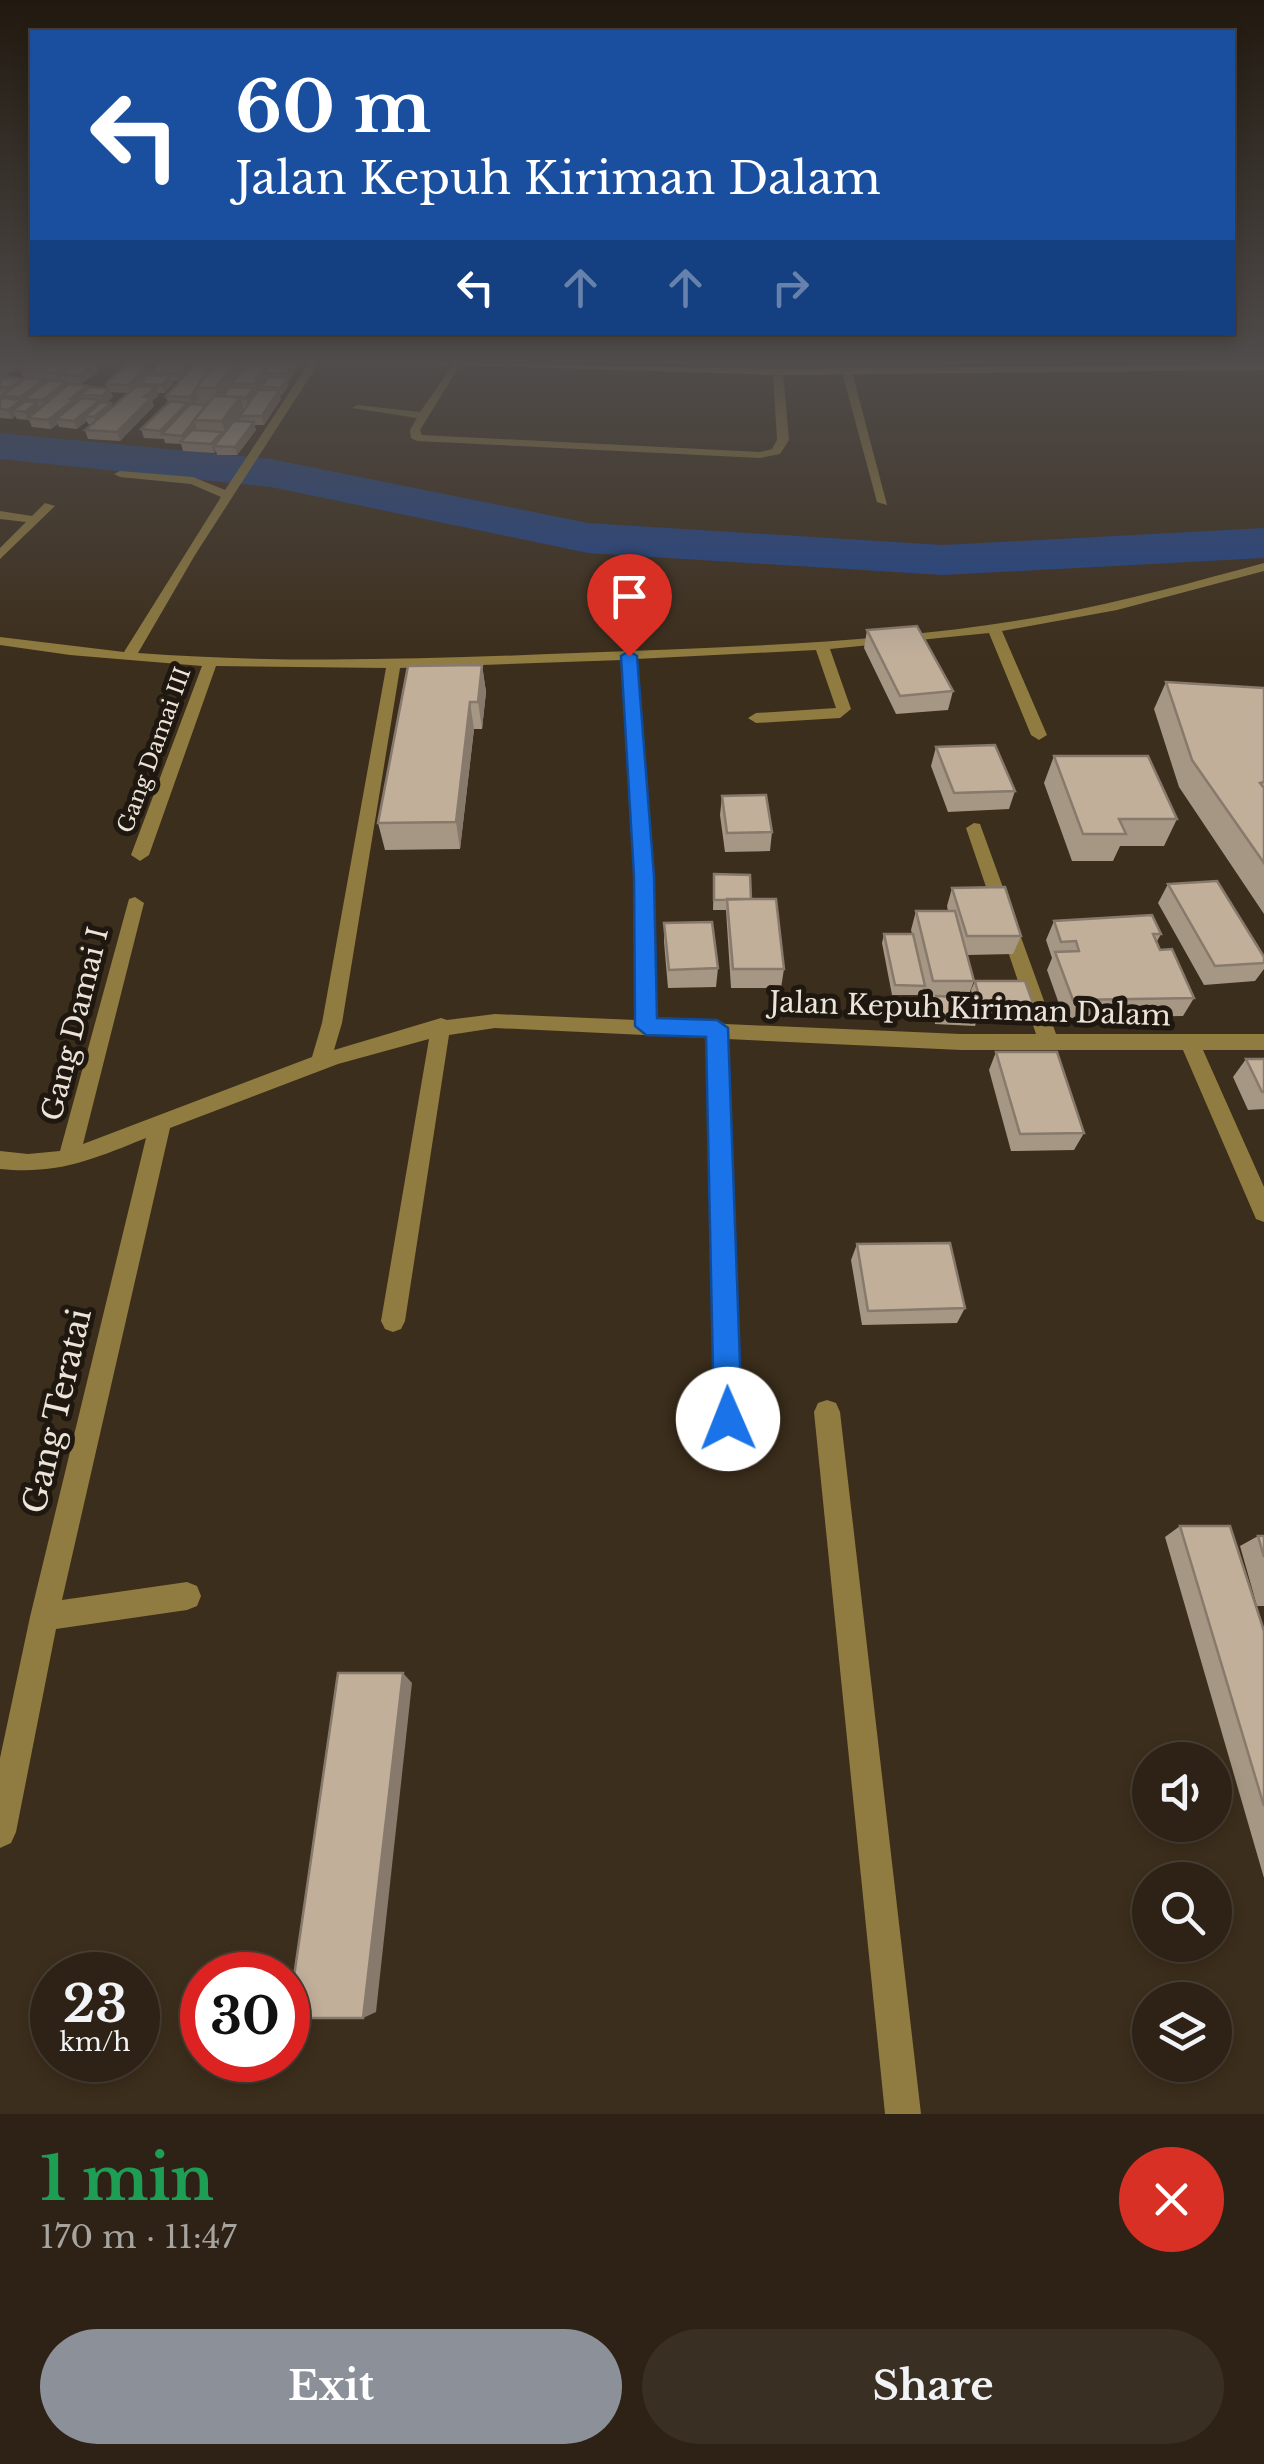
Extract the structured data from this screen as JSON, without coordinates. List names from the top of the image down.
{
  "streets": {
    "street": [
      "Gang Damai III",
      "Jalan Kepuh Kiriman Dalam",
      "Gang Damai I",
      "Gang Teratai"
    ]
  },
  "crossings": [
    ["Jalan Kepuh Kiriman Dalam", "Gang Damai I"],
    ["Jalan Kepuh Kiriman Dalam", "Gang Teratai"]
  ],
  "page": {
    "turn": ["60 m", "Jalan Kepuh Kiriman Dalam"],
    "speed": "23 km/h",
    "limit": "30",
    "heading": ["1 min", "170 m · 11:47"],
    "buttons": ["Exit", "Share"]
  }
}
